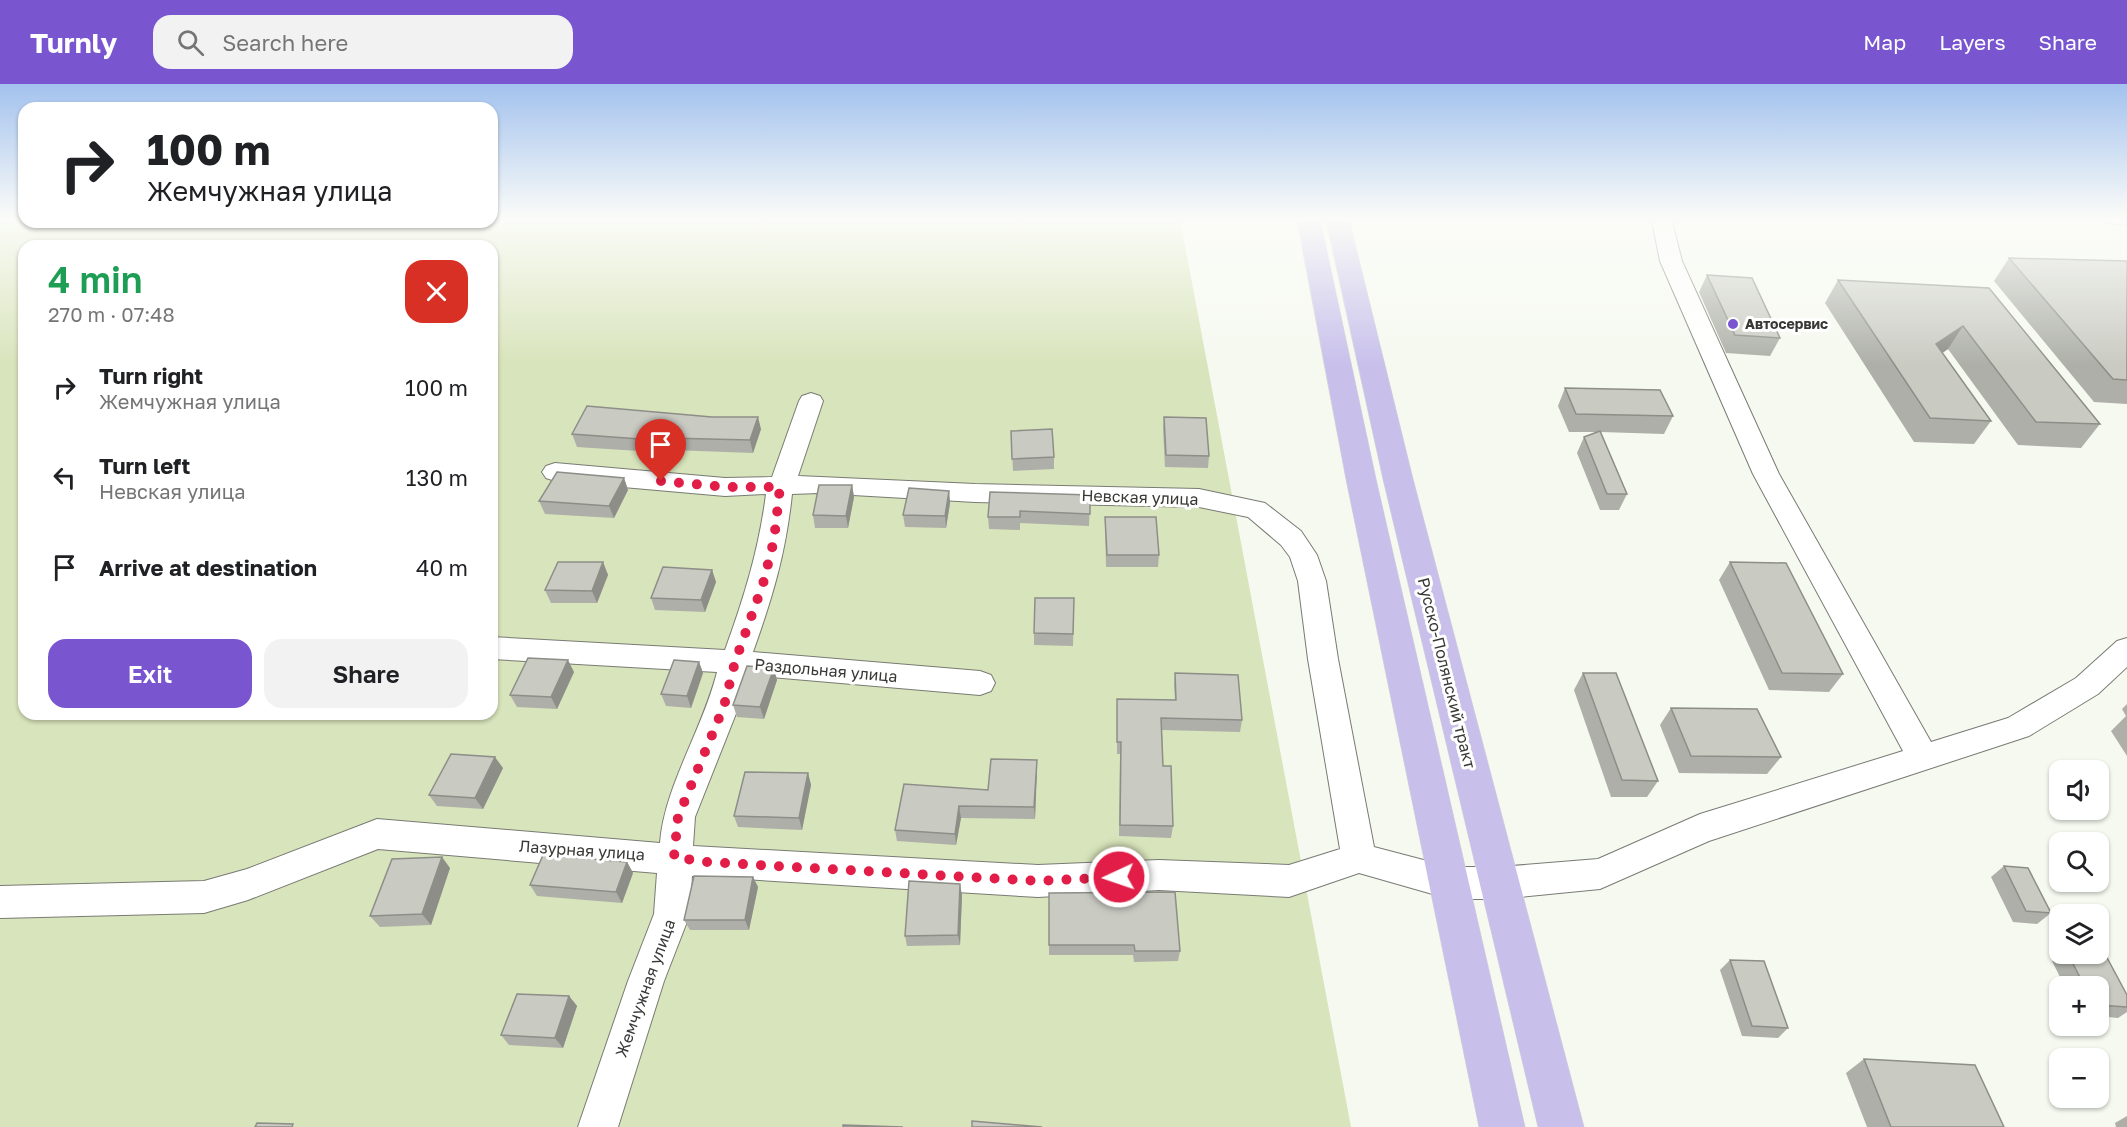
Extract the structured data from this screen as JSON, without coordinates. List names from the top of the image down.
{
  "streets": {
    "main road": ["Русско-Полянский тракт"],
    "street": [
      "Невская улица",
      "Раздольная улица",
      "Лазурная улица",
      "Жемчужная улица"
    ]
  },
  "crossings": [
    ["Невская улица", "Лазурная улица"],
    ["Невская улица", "Жемчужная улица"],
    ["Раздольная улица", "Жемчужная улица"],
    ["Лазурная улица", "Жемчужная улица"]
  ],
  "places": ["Автосервис"],
  "page": {
    "header": "Turnly",
    "search": "Search here",
    "nav": ["Map", "Layers", "Share"],
    "turn": ["100 m", "Жемчужная улица"],
    "heading": ["4 min", "270 m · 07:48"],
    "list": [
      {
        "name": "Turn right",
        "note": "Жемчужная улица",
        "value": "100 m"
      },
      {
        "name": "Turn left",
        "note": "Невская улица",
        "value": "130 m"
      },
      {
        "name": "Arrive at destination",
        "value": "40 m"
      }
    ],
    "buttons": ["Exit", "Share"],
    "map_buttons": ["+", "−"]
  }
}
